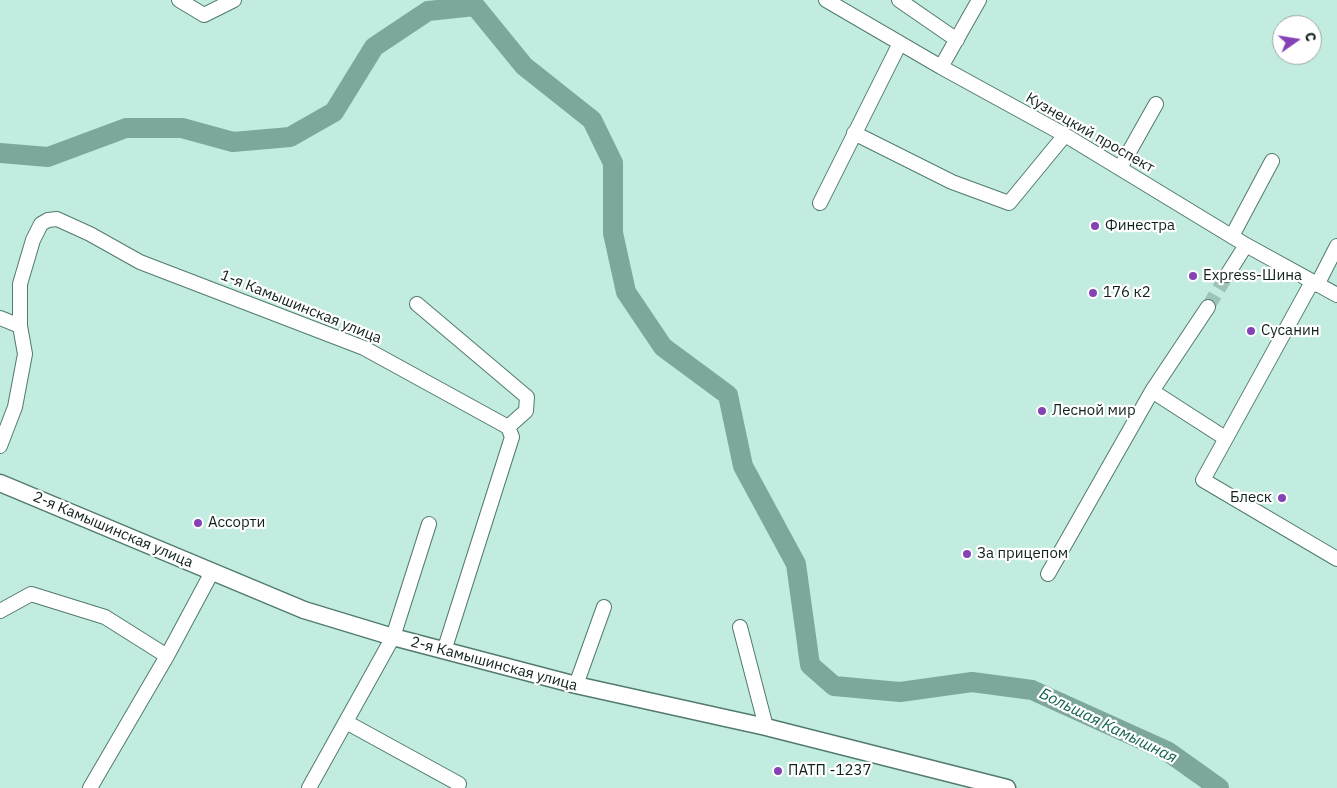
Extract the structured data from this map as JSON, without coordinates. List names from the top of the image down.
{
  "streets": {
    "main road": ["2-я Камышинская улица"],
    "street": ["Кузнецкий проспект", "1-я Камышинская улица"]
  },
  "water": ["Большая Камышная"],
  "places": [
    "Финестра",
    "Express-Шина",
    "176 к2",
    "Сусанин",
    "Лесной мир",
    "Блеск",
    "Ассорти",
    "За прицепом",
    "ПАТП -1237"
  ],
  "north": "right"
}
